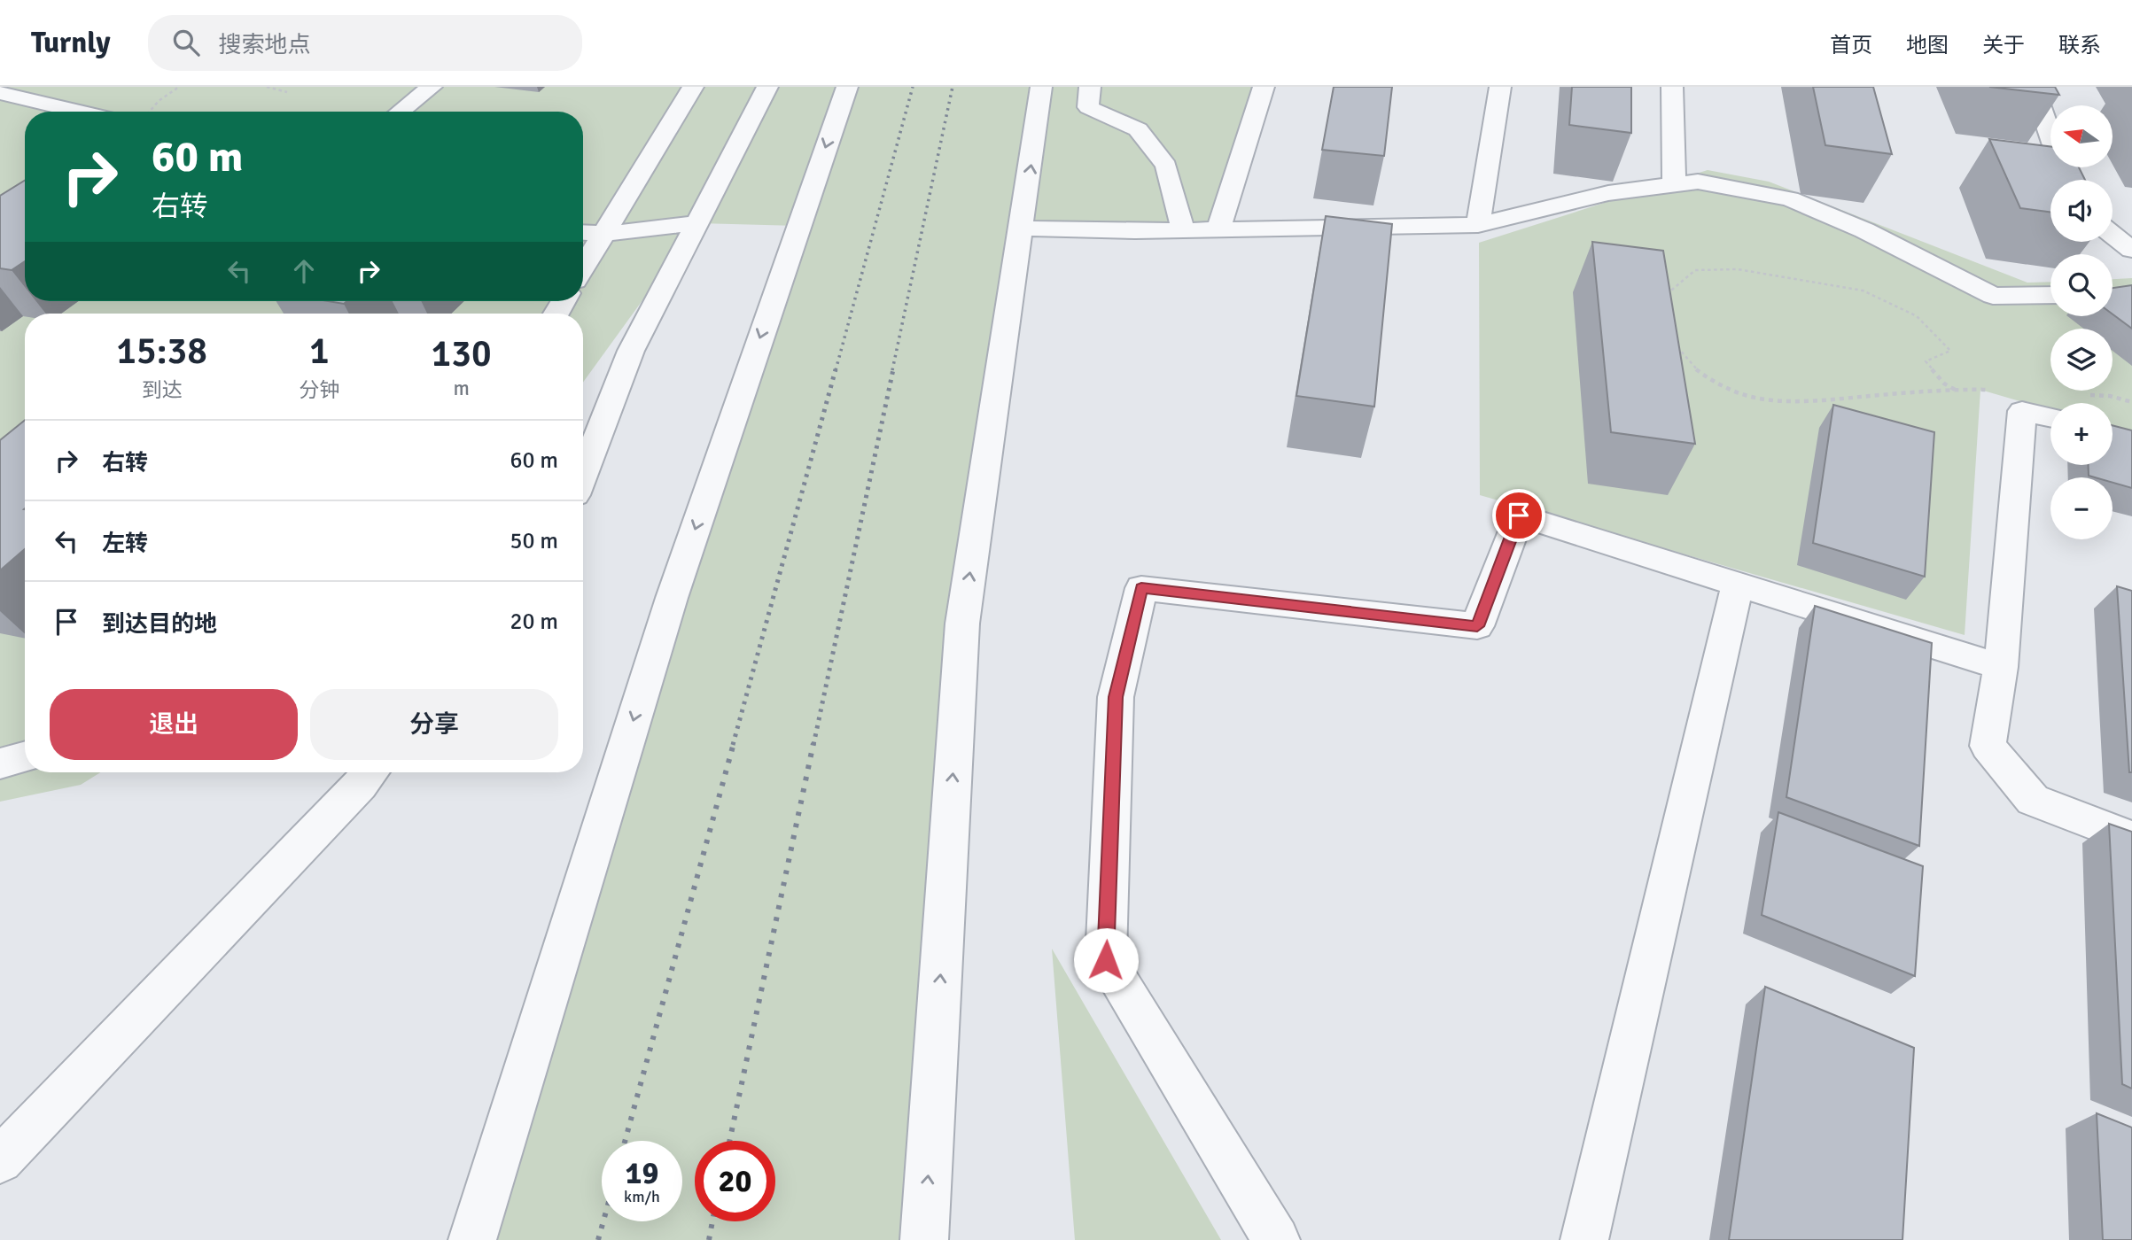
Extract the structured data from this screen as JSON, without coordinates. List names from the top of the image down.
{
  "north": "left",
  "page": {
    "header": "Turnly",
    "search": "搜索地点",
    "nav": [
      "首页",
      "地图",
      "关于",
      "联系"
    ],
    "map_buttons": ["+", "−"],
    "turn": ["60 m", "右转"],
    "eta": [
      "15:38",
      "到达",
      "1",
      "分钟",
      "130",
      "m"
    ],
    "list": [
      {
        "name": "右转",
        "value": "60 m"
      },
      {
        "name": "左转",
        "value": "50 m"
      },
      {
        "name": "到达目的地",
        "value": "20 m"
      }
    ],
    "buttons": ["退出", "分享"],
    "speed": "19 km/h",
    "limit": "20"
  }
}
